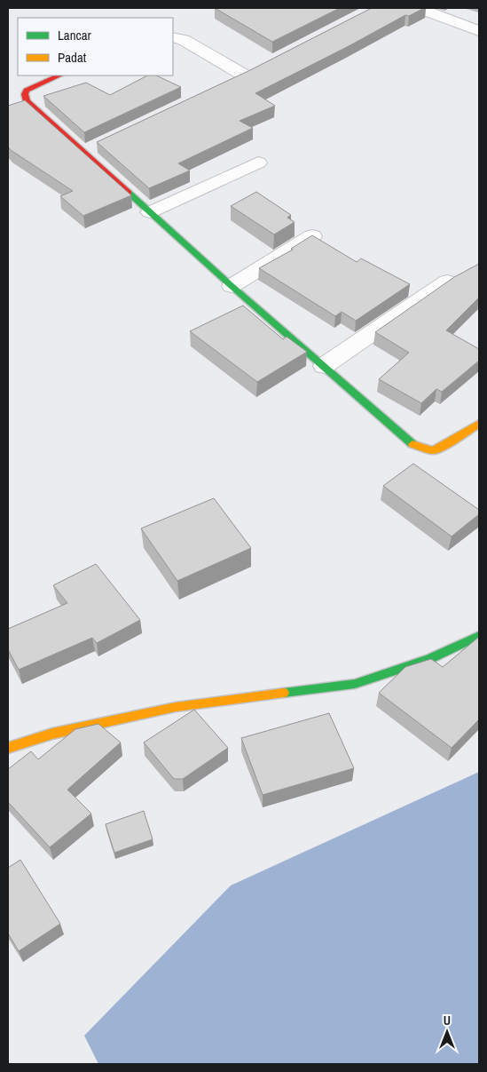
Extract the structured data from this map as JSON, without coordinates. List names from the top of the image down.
{
  "legend": ["Lancar", "Padat"],
  "north": "top"
}
